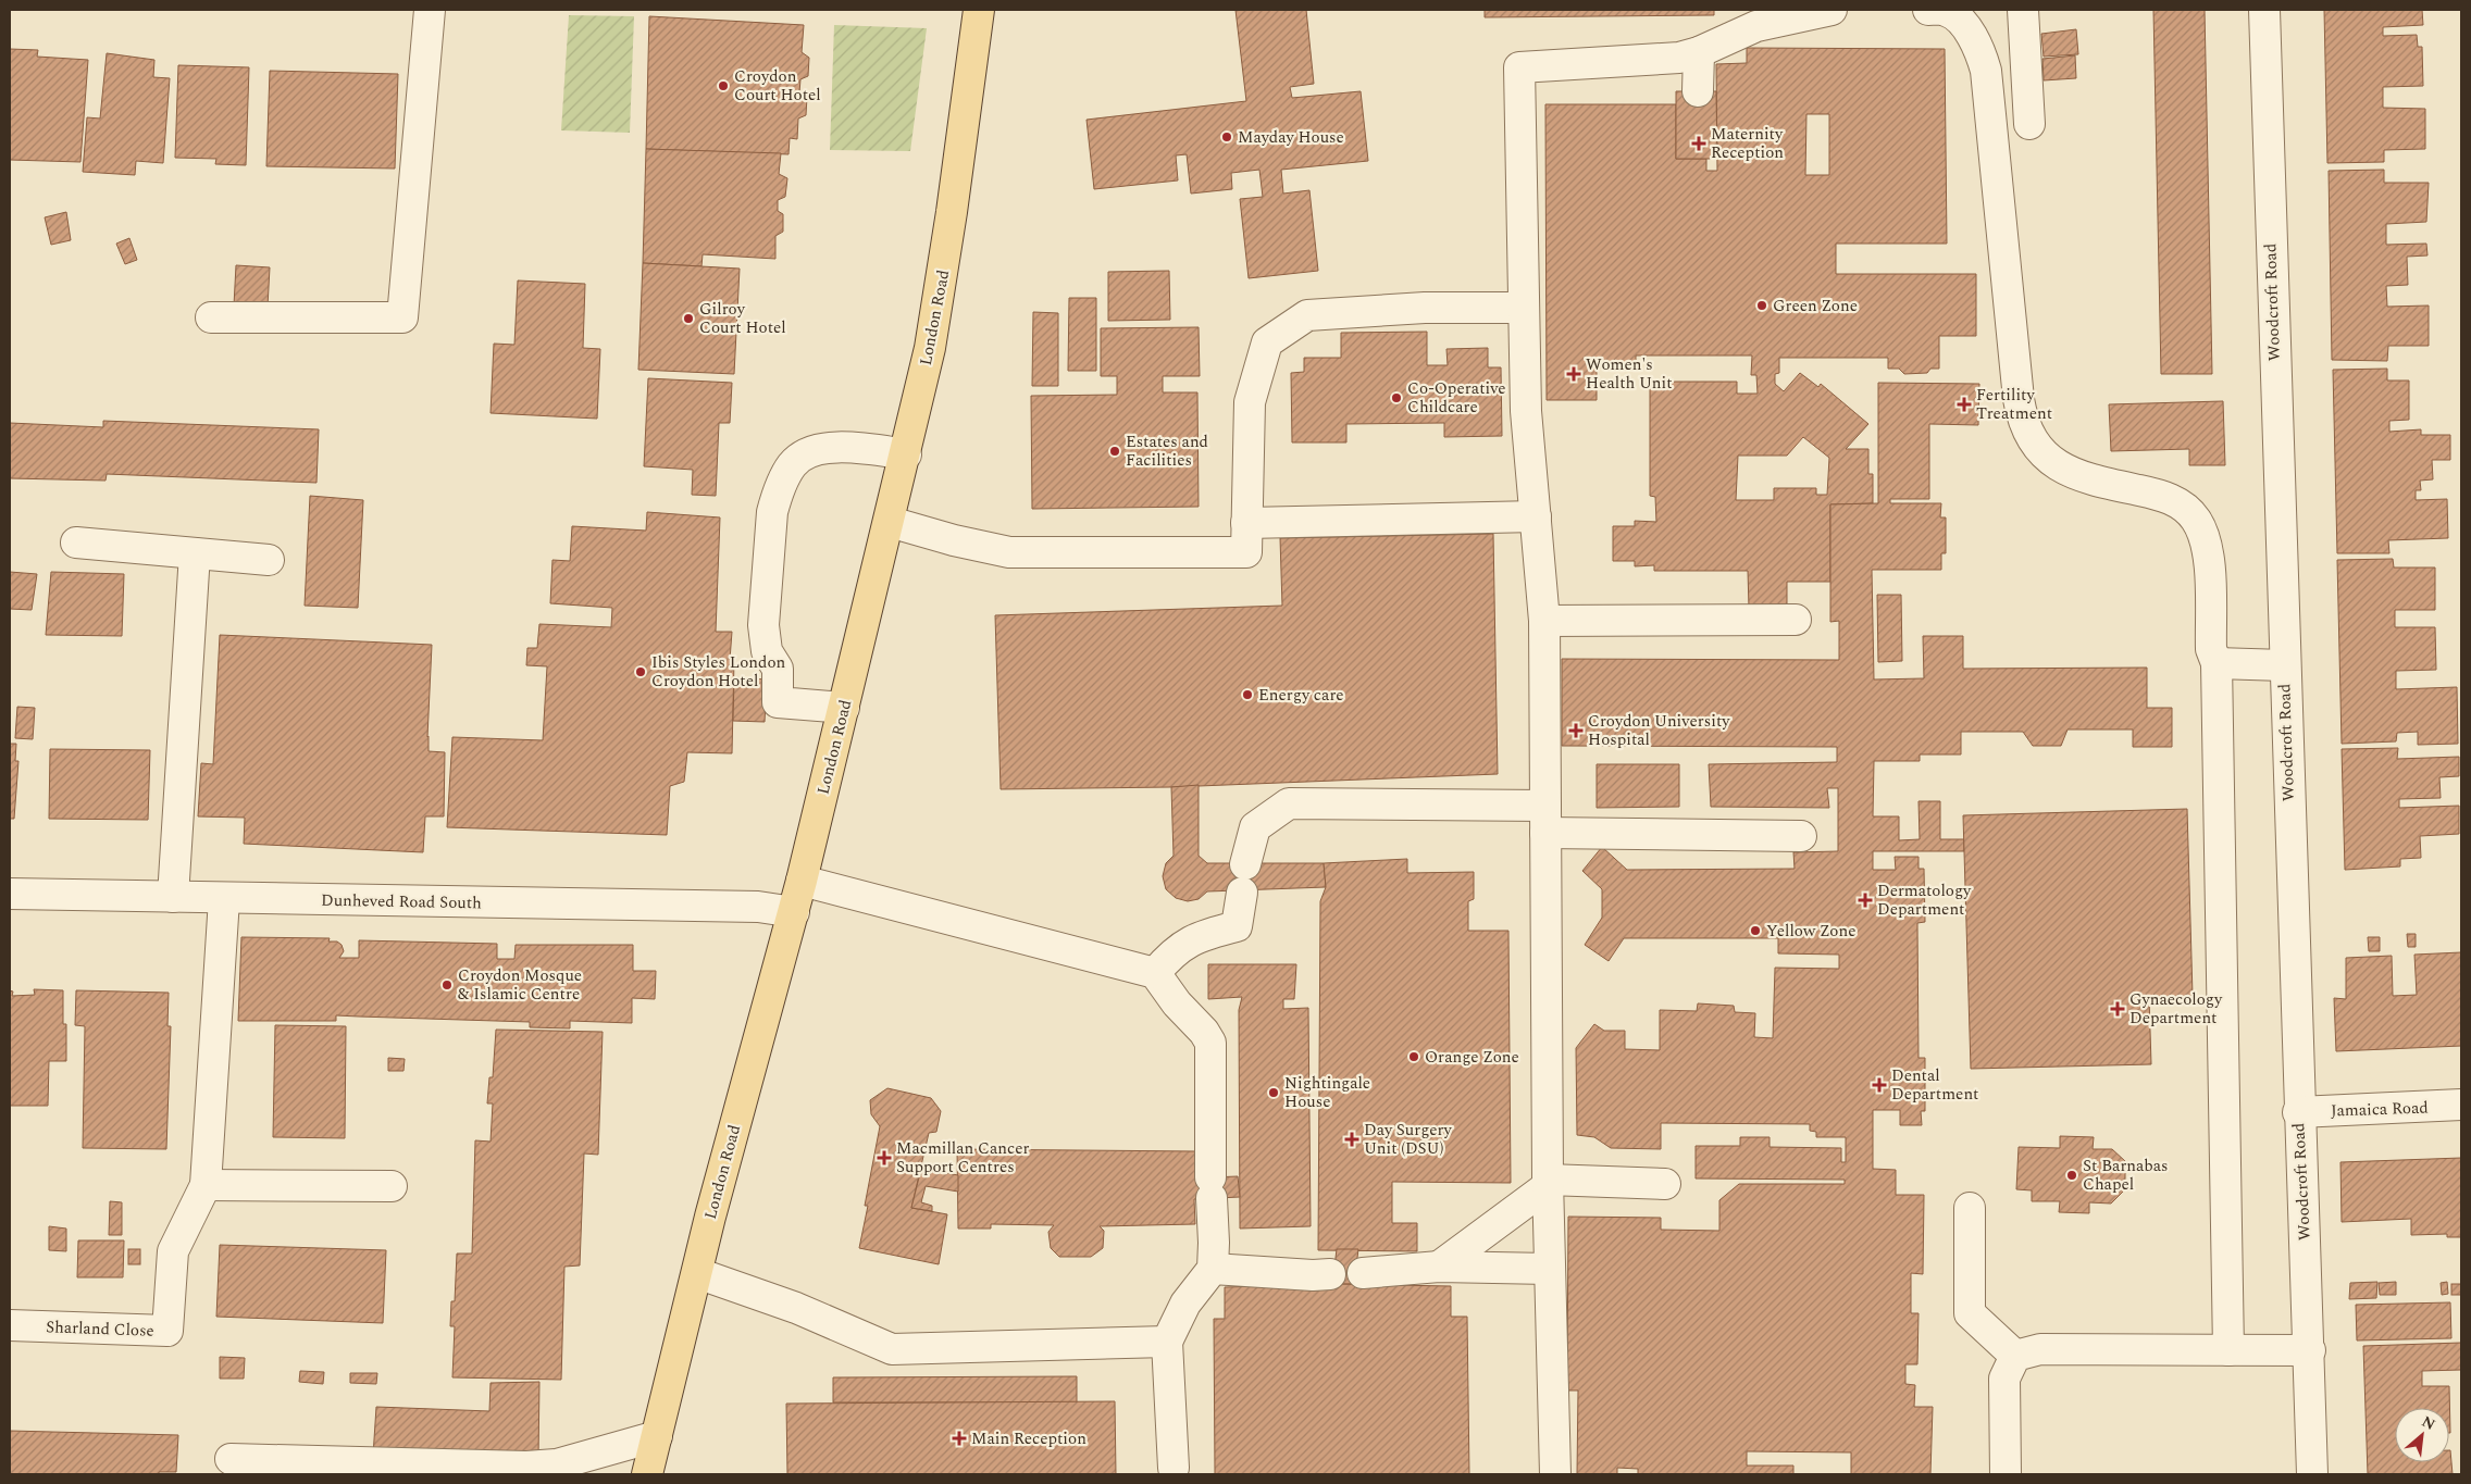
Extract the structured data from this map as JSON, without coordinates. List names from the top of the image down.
{
  "streets": {
    "main road": ["London Road"],
    "street": [
      "Woodcroft Road",
      "Dunheved Road South",
      "Jamaica Road",
      "Sharland Close"
    ]
  },
  "crossings": [
    ["Woodcroft Road", "Jamaica Road"],
    ["London Road", "Dunheved Road South"],
    ["Dunheved Road South", "Sharland Close"]
  ],
  "places": {
    "other": [
      "Croydon Court Hotel",
      "Mayday House",
      "Green Zone",
      "Gilroy Court Hotel",
      "Co-Operative Childcare",
      "Estates and Facilities",
      "Ibis Styles London Croydon Hotel",
      "Energy care",
      "Yellow Zone",
      "Croydon Mosque & Islamic Centre",
      "Orange Zone",
      "Nightingale House",
      "St Barnabas Chapel"
    ],
    "health": [
      "Maternity Reception",
      "Women's Health Unit",
      "Fertility Treatment",
      "Croydon University Hospital",
      "Dermatology Department",
      "Gynaecology Department",
      "Dental Department",
      "Day Surgery Unit (DSU)",
      "Macmillan Cancer Support Centres",
      "Main Reception"
    ]
  },
  "north": "top right"
}
